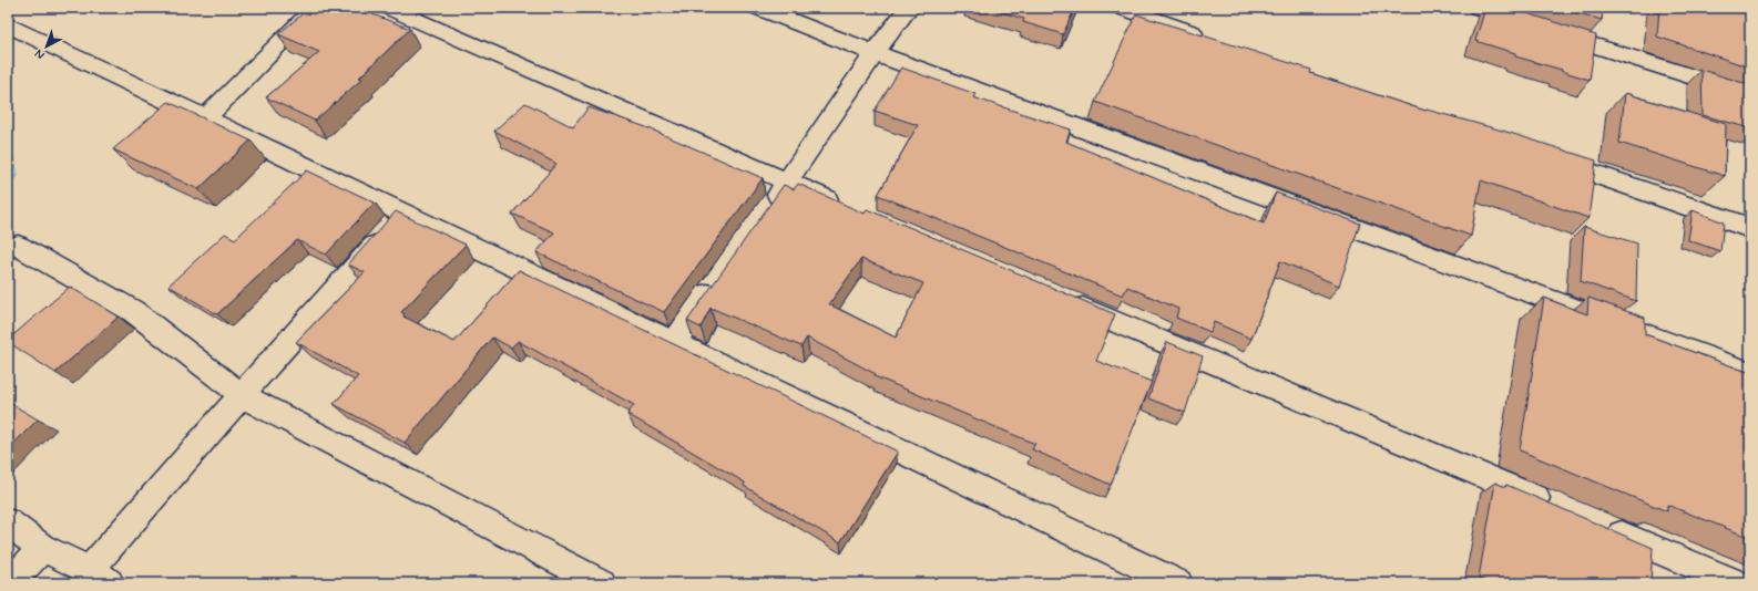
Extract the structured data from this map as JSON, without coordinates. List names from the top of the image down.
{
  "north": "bottom left"
}
